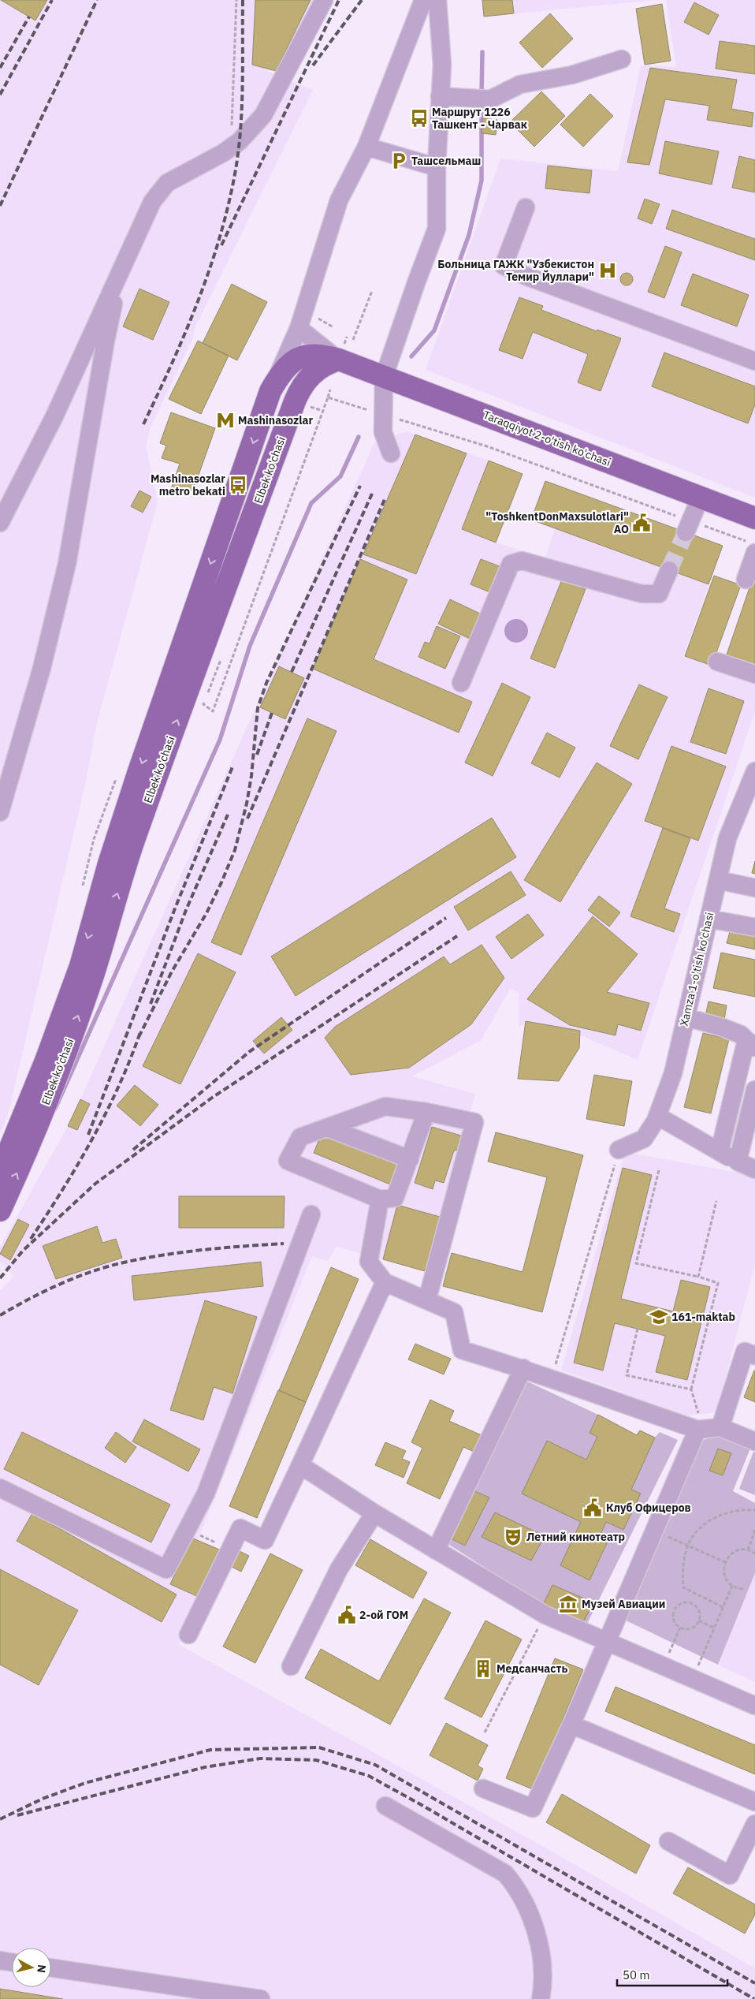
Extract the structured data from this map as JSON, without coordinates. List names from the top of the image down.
{
  "streets": {
    "main road": ["Taraqqiyot 2-o'tish ko'chasi", "Elbek ko'chasi"],
    "street": ["Xamza 1-o'tish ko'chasi"]
  },
  "crossings": [
    ["Taraqqiyot 2-o'tish ko'chasi", "Elbek ko'chasi"]
  ],
  "places": {
    "bus stop": ["Маршрут 1226 Ташкент - Чарвак", "Mashinasozlar metro bekati"],
    "parking": ["Ташсельмаш"],
    "hospital": ["Больница ГАЖК \"Узбекистон Темир Йуллари\""],
    "metro station": ["Mashinasozlar"],
    "public building": ["\"ToshkentDonMaxsulotlari\" AO", "Клуб Офицеров", "2-ой ГОМ"],
    "school or university": ["161-maktab"],
    "theatre": ["Летний кинотеатр"],
    "museum": ["Музей Авиации"],
    "building": ["Медсанчасть"]
  },
  "scale_bar": "50 m",
  "north": "right"
}
